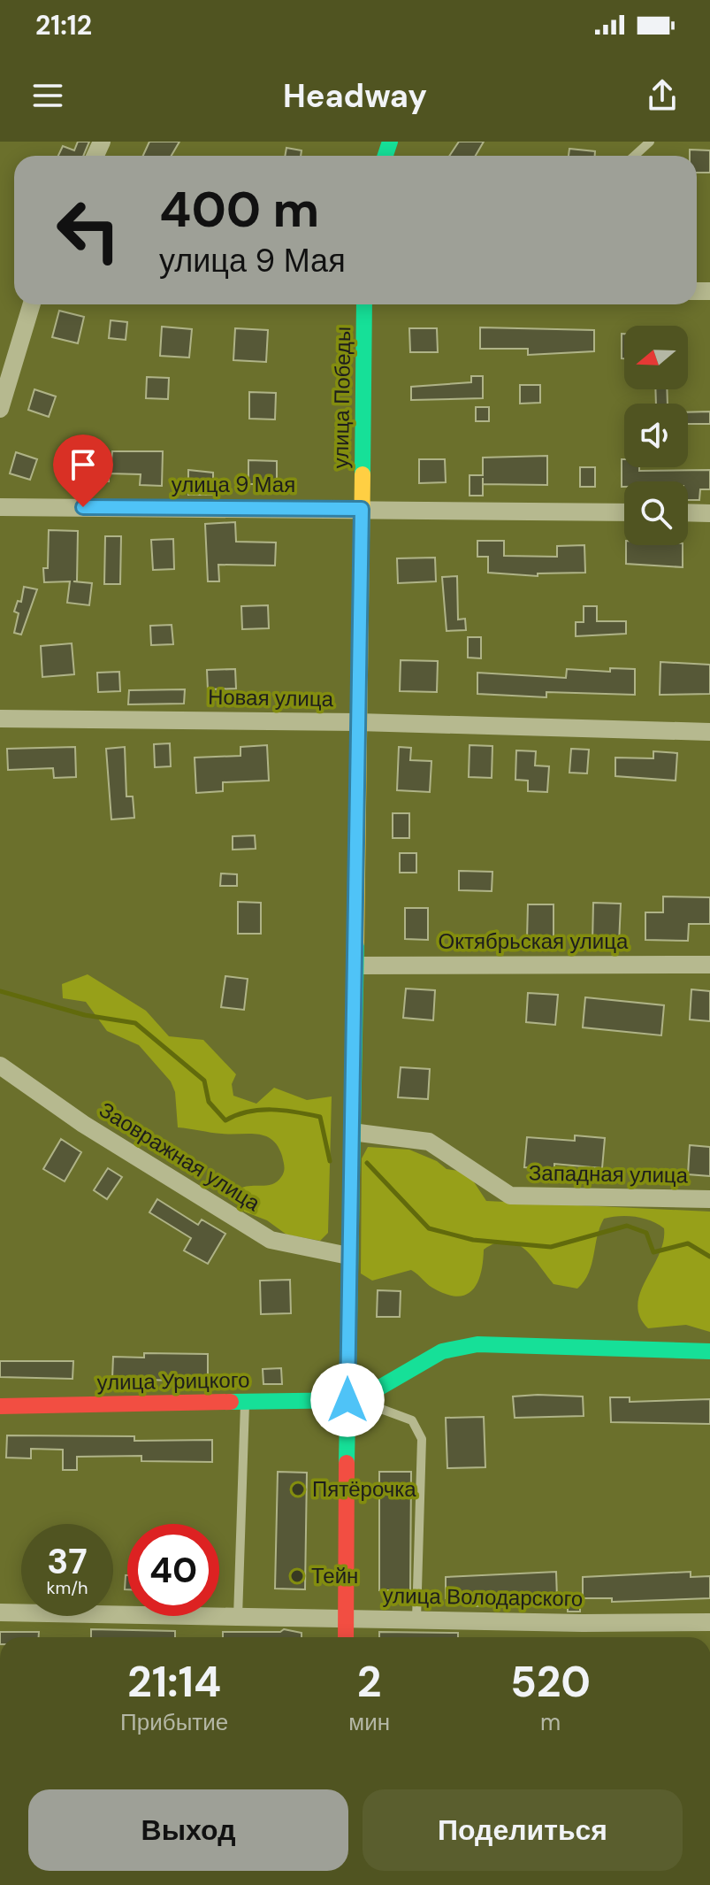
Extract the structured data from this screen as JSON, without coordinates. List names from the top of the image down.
{
  "streets": {
    "street": [
      "улица Победы",
      "улица 9 Мая",
      "Новая улица",
      "Октябрьская улица",
      "Заовражная улица",
      "Западная улица",
      "улица Урицкого",
      "улица Володарского"
    ]
  },
  "crossings": [
    ["улица Победы", "улица 9 Мая"],
    ["улица Победы", "Новая улица"],
    ["улица Победы", "Октябрьская улица"],
    ["улица Победы", "Заовражная улица"],
    ["улица Победы", "Западная улица"],
    ["улица Победы", "улица Урицкого"],
    ["улица Победы", "улица Володарского"]
  ],
  "places": ["Пятёрочка", "Тейн"],
  "north": "left",
  "page": {
    "status": "21:12",
    "header": "Headway",
    "turn": ["400 m", "улица 9 Мая"],
    "speed": "37 km/h",
    "limit": "40",
    "eta": [
      "21:14",
      "Прибытие",
      "2",
      "мин",
      "520",
      "m"
    ],
    "buttons": ["Выход", "Поделиться"]
  }
}
